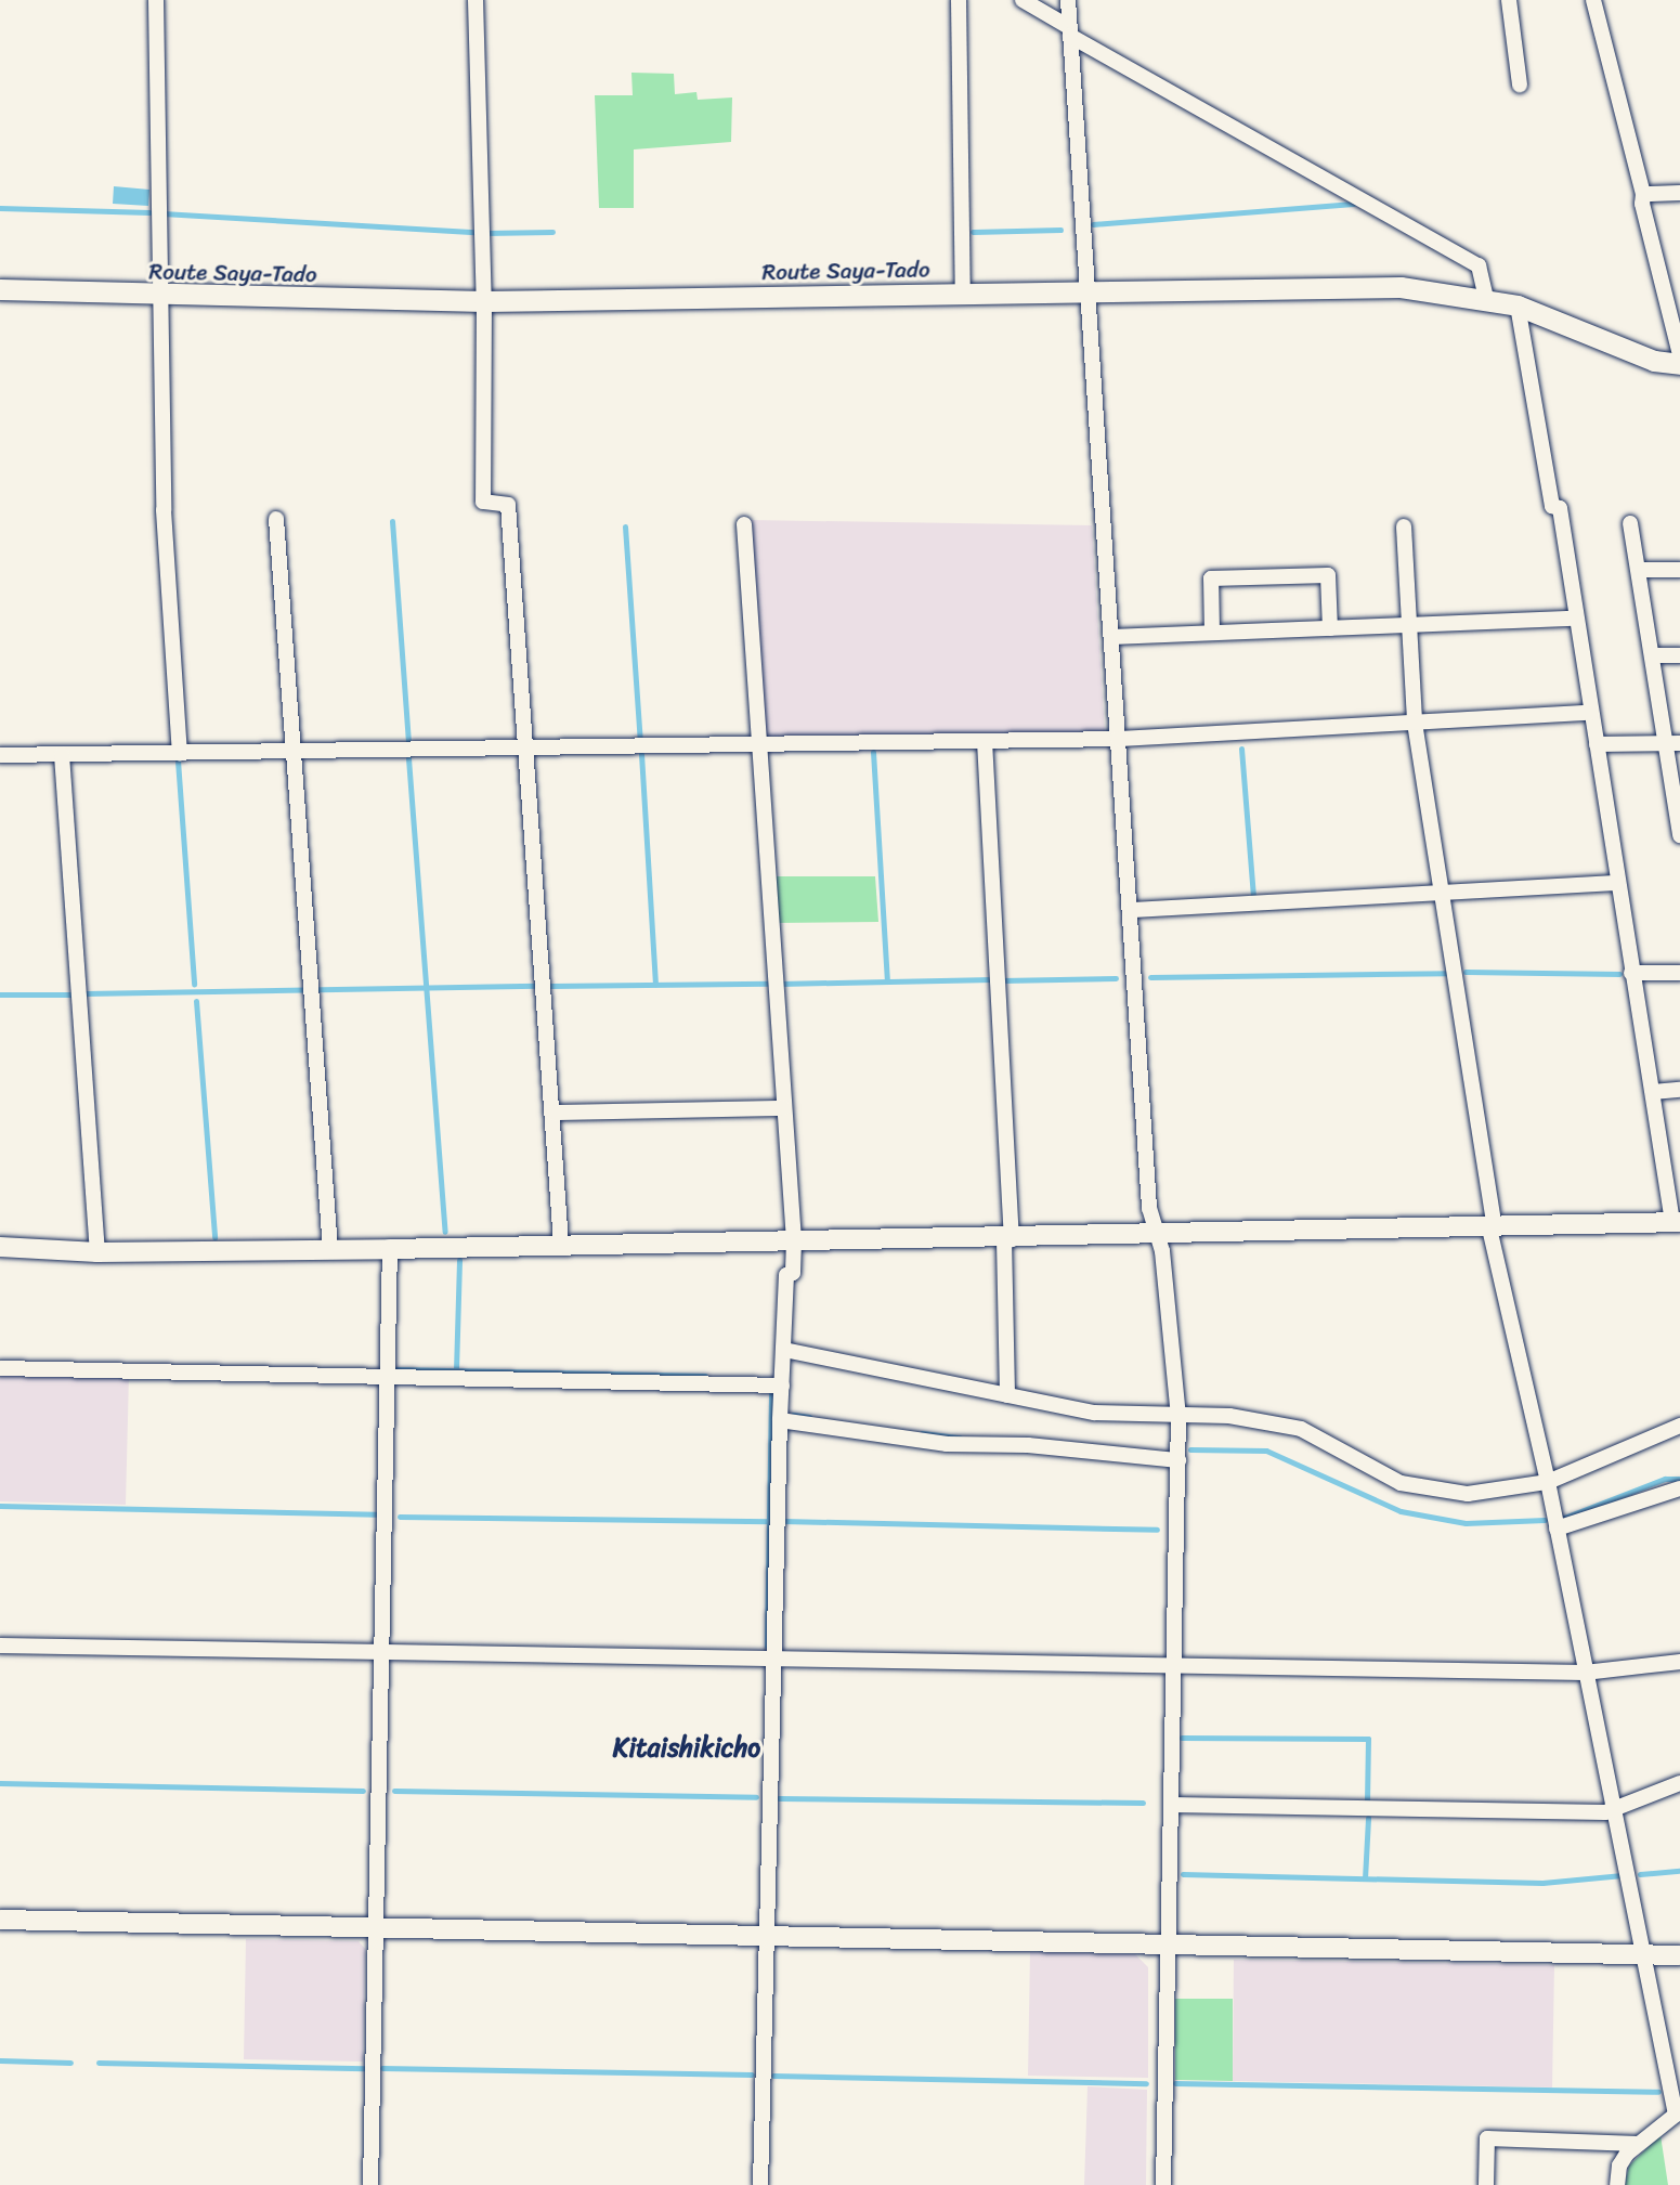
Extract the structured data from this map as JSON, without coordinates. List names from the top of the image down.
{
  "streets": {
    "main road": ["Route Saya-Tado"]
  },
  "districts": ["Kitaishikicho"]
}
